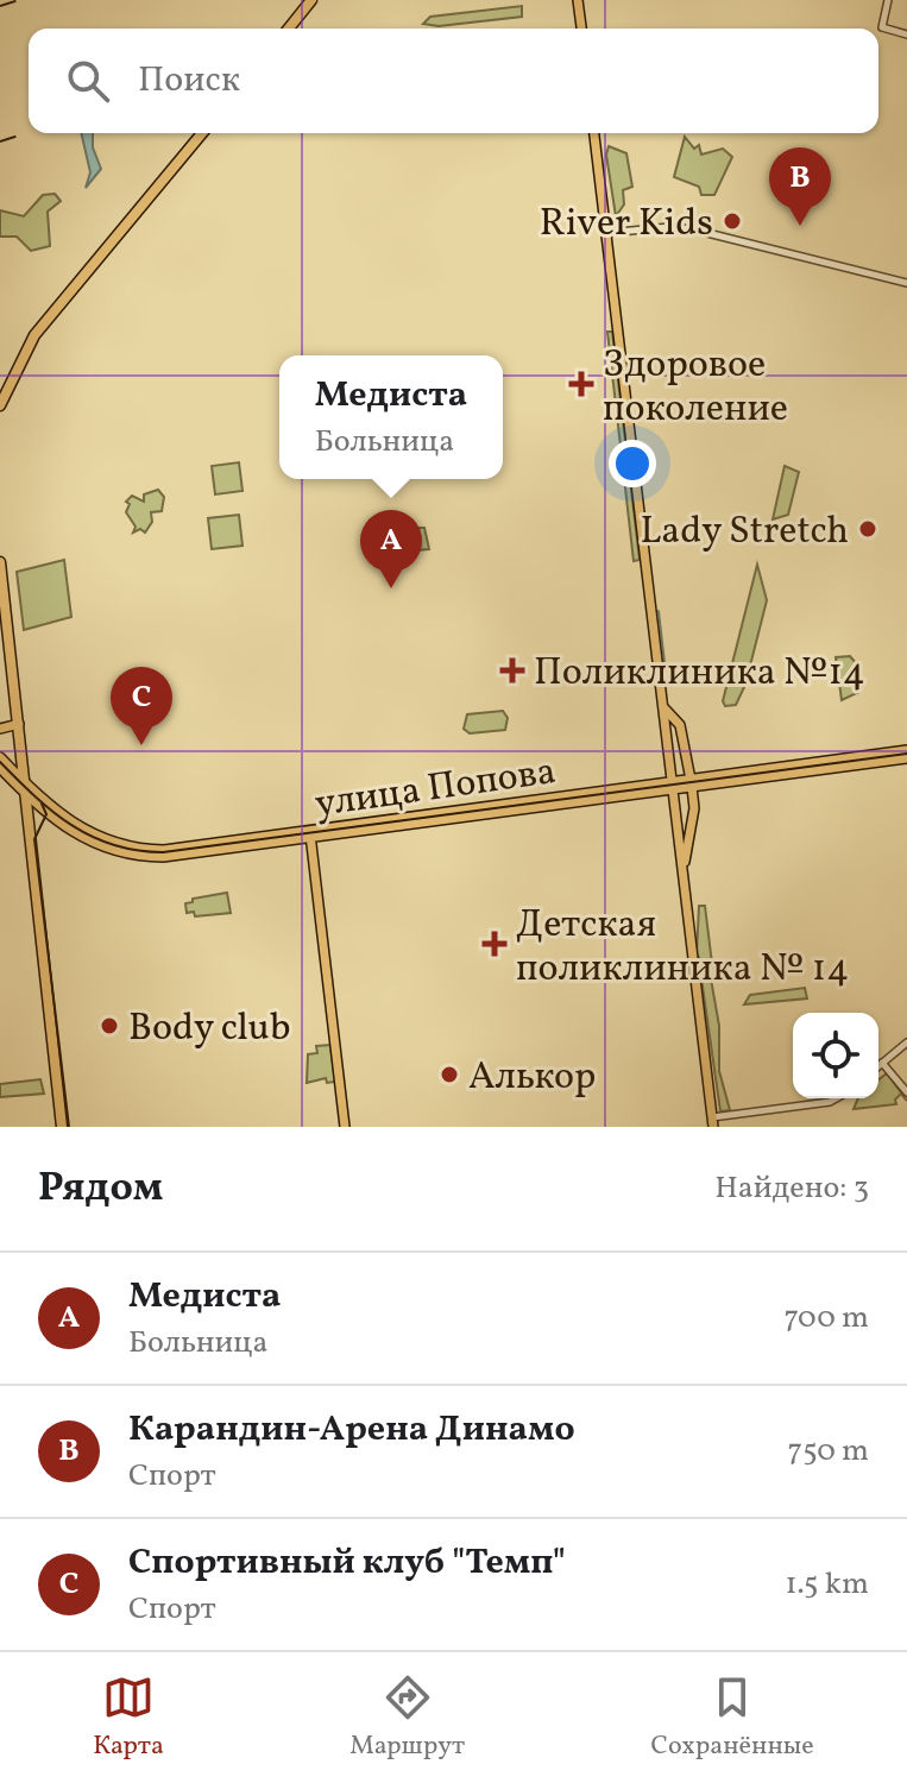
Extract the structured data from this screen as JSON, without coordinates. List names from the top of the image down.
{
  "streets": {
    "main road": ["улица Попова"]
  },
  "places": {
    "other": [
      "River Kids",
      "Lady Stretch",
      "Body club",
      "Алькор"
    ],
    "health": ["Здоровое поколение", "Поликлиника №14", "Детская поликлиника № 14"]
  },
  "page": {
    "search": "Поиск",
    "pins": ["B", "A", "C"],
    "popup": ["Медиста", "Больница"],
    "heading": ["Рядом", "Найдено: 3"],
    "list": [
      {
        "mark": "A",
        "name": "Медиста",
        "note": "Больница",
        "value": "700 m"
      },
      {
        "mark": "B",
        "name": "Карандин-Арена Динамо",
        "note": "Спорт",
        "value": "750 m"
      },
      {
        "mark": "C",
        "name": "Спортивный клуб \"Темп\"",
        "note": "Спорт",
        "value": "1.5 km"
      }
    ],
    "nav": ["Карта", "Маршрут", "Сохранённые"]
  }
}
